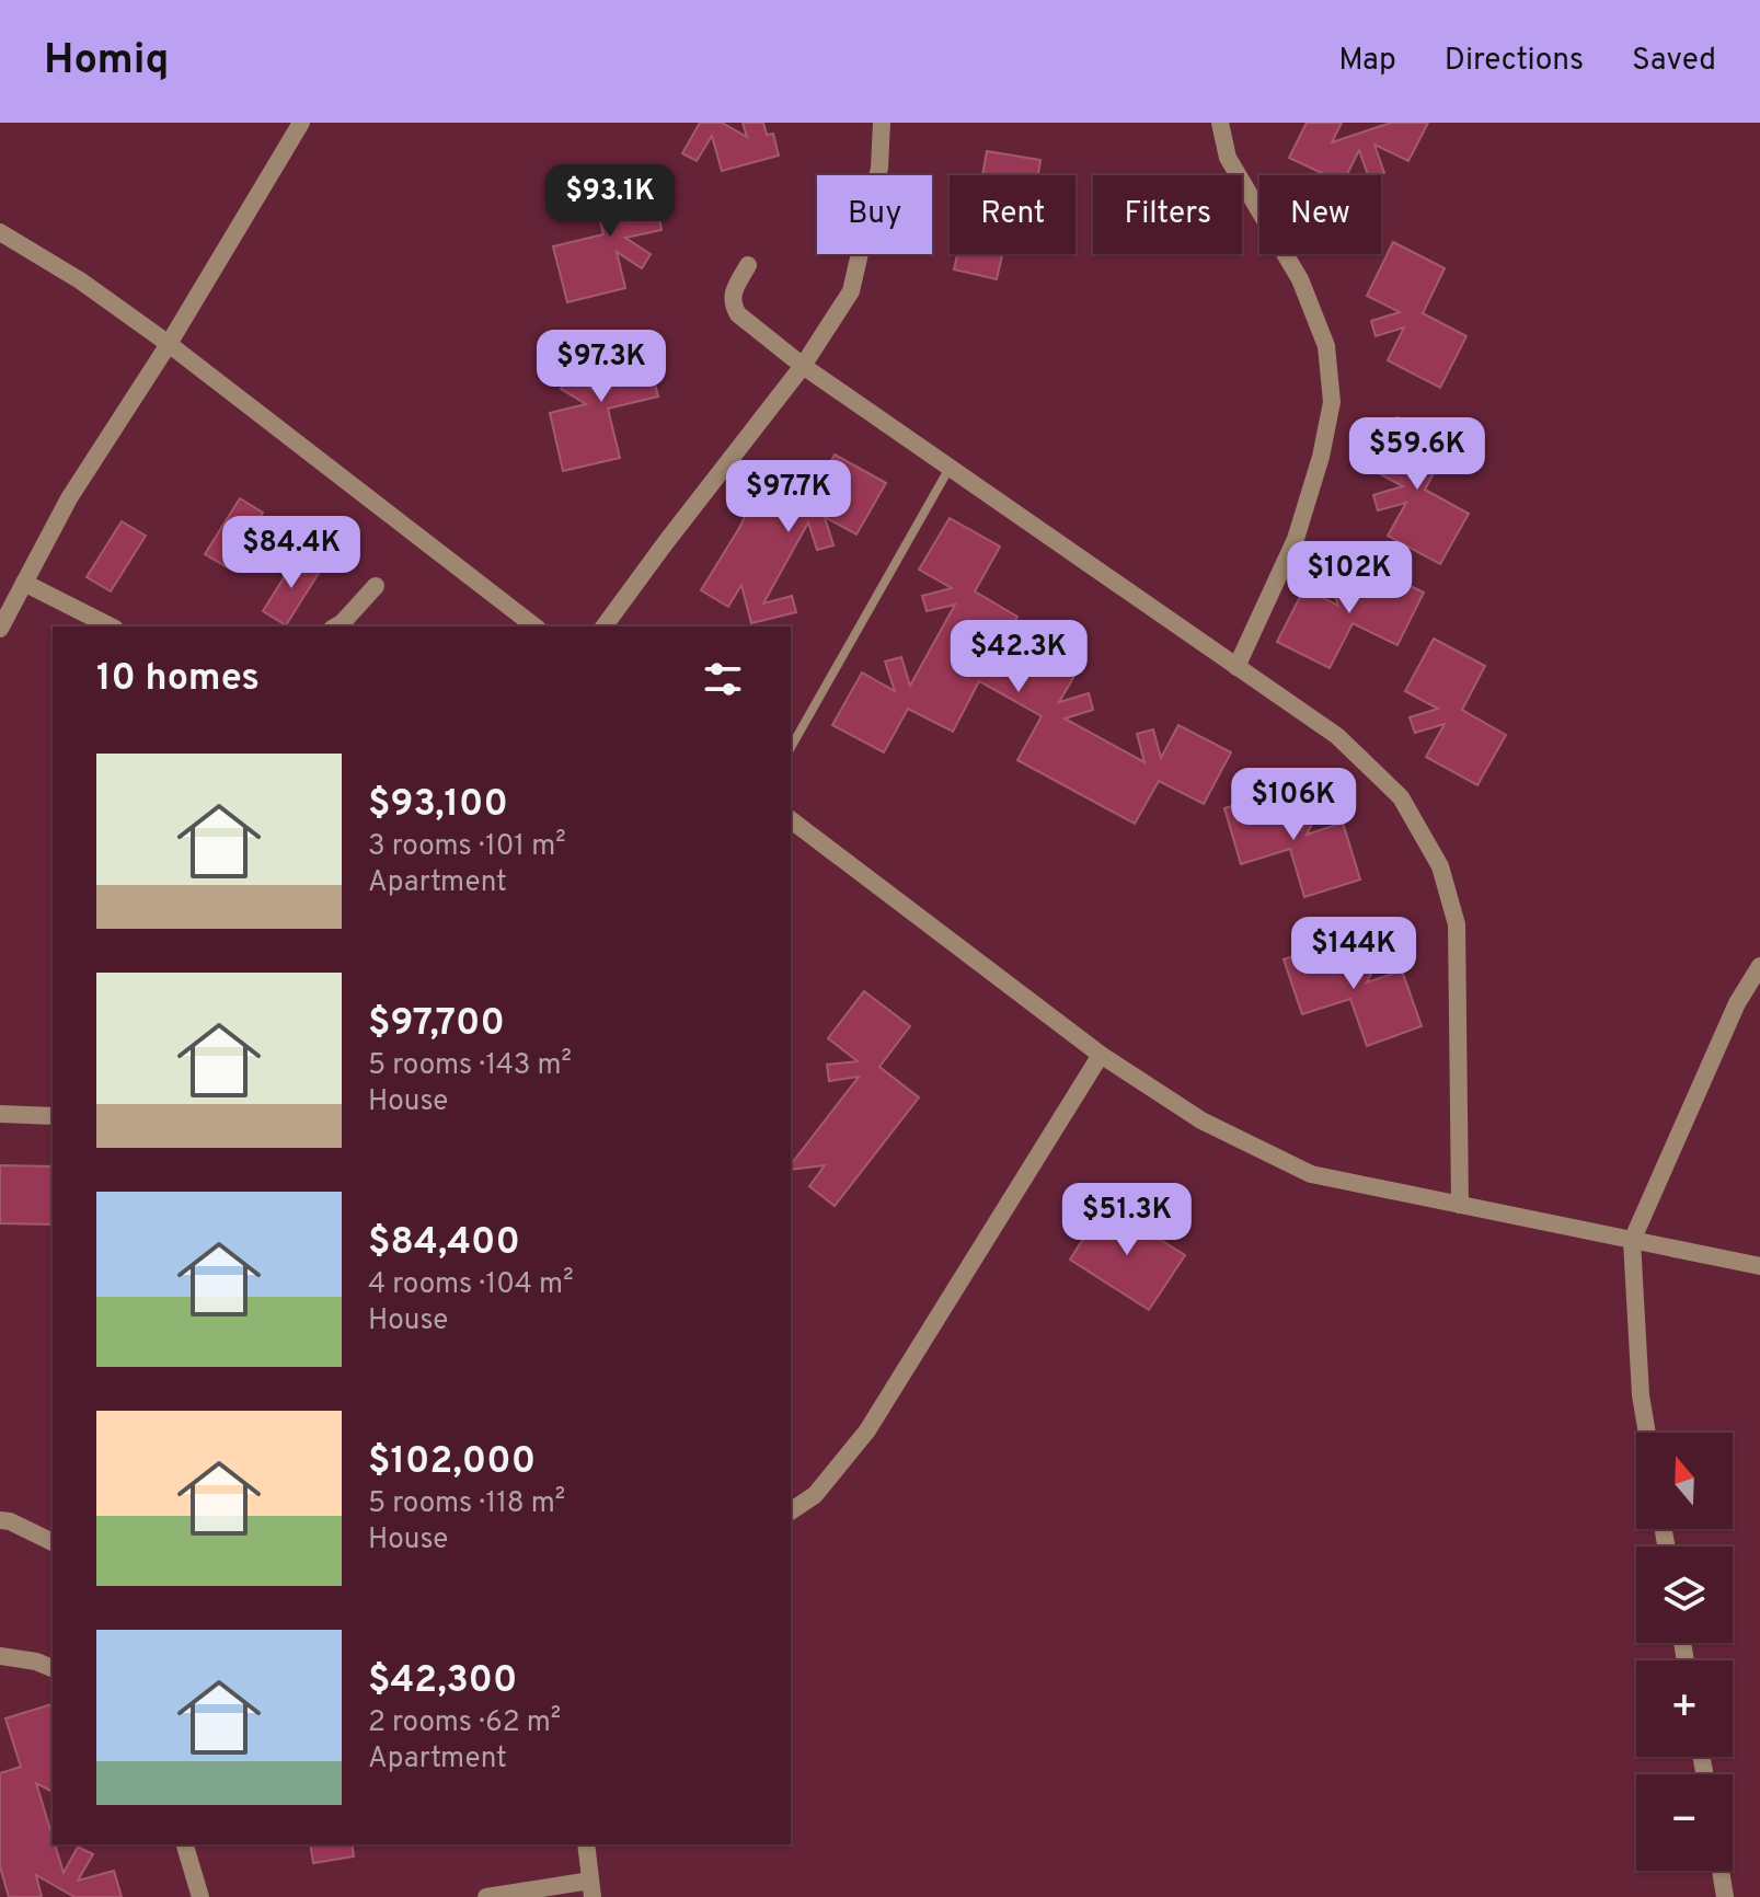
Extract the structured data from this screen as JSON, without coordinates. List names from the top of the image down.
{
  "north": "top",
  "page": {
    "header": "Homiq",
    "nav": ["Map", "Directions", "Saved"],
    "price": [
      "$93.1K",
      "$97.3K",
      "$59.6K",
      "$97.7K",
      "$84.4K",
      "$102K",
      "$42.3K",
      "$106K",
      "$144K",
      "$51.3K"
    ],
    "chip": [
      "Buy",
      "Rent",
      "Filters",
      "New"
    ],
    "heading": "10 homes",
    "list": [
      {
        "name": "$93,100",
        "note": "3 rooms · 101 m² · Apartment"
      },
      {
        "name": "$97,700",
        "note": "5 rooms · 143 m² · House"
      },
      {
        "name": "$84,400",
        "note": "4 rooms · 104 m² · House"
      },
      {
        "name": "$102,000",
        "note": "5 rooms · 118 m² · House"
      },
      {
        "name": "$42,300",
        "note": "2 rooms · 62 m² · Apartment"
      }
    ],
    "map_buttons": ["+", "−"]
  }
}
